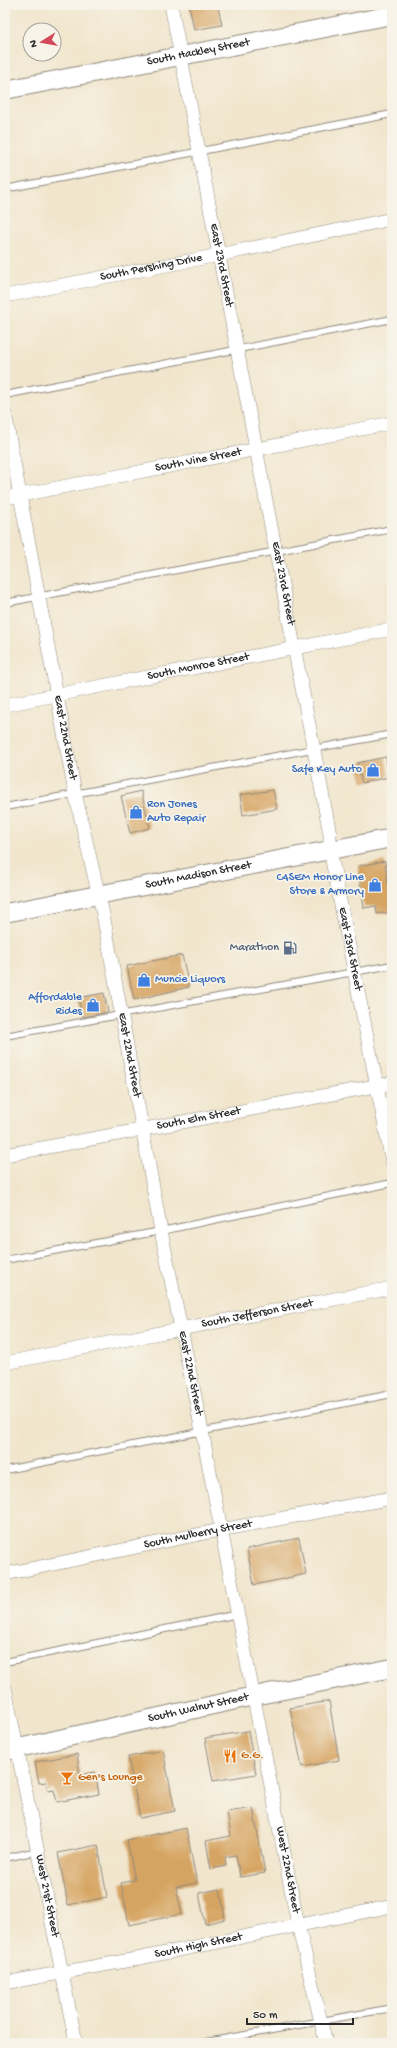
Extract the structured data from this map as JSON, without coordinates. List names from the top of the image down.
{
  "streets": {
    "main road": ["South Hackley Street", "South Madison Street", "South Walnut Street"],
    "street": [
      "East 23rd Street",
      "South Pershing Drive",
      "South Vine Street",
      "South Monroe Street",
      "East 22nd Street",
      "South Elm Street",
      "South Jefferson Street",
      "South Mulberry Street",
      "West 22nd Street",
      "West 21st Street",
      "South High Street"
    ]
  },
  "crossings": [
    ["South Hackley Street", "East 23rd Street"],
    ["East 23rd Street", "South Pershing Drive"],
    ["East 23rd Street", "South Vine Street"],
    ["East 23rd Street", "South Monroe Street"],
    ["East 23rd Street", "South Madison Street"],
    ["East 23rd Street", "South Elm Street"],
    ["South Vine Street", "East 22nd Street"],
    ["South Monroe Street", "East 22nd Street"],
    ["East 22nd Street", "South Madison Street"],
    ["East 22nd Street", "South Elm Street"],
    ["East 22nd Street", "South Jefferson Street"],
    ["East 22nd Street", "South Mulberry Street"],
    ["East 22nd Street", "South Walnut Street"],
    ["East 22nd Street", "West 22nd Street"],
    ["South Walnut Street", "West 22nd Street"],
    ["South Walnut Street", "West 21st Street"],
    ["West 22nd Street", "South High Street"],
    ["West 21st Street", "South High Street"]
  ],
  "places": {
    "shop": [
      "Safe Key Auto",
      "Ron Jones Auto Repair",
      "C4SEM Honor Line Store & Armory",
      "Muncie Liquors",
      "Affordable Rides"
    ],
    "fuel station": ["Marathon"],
    "restaurant": ["G.G."],
    "bar": ["Gen's Lounge"]
  },
  "scale_bar": "50 m",
  "north": "left"
}
